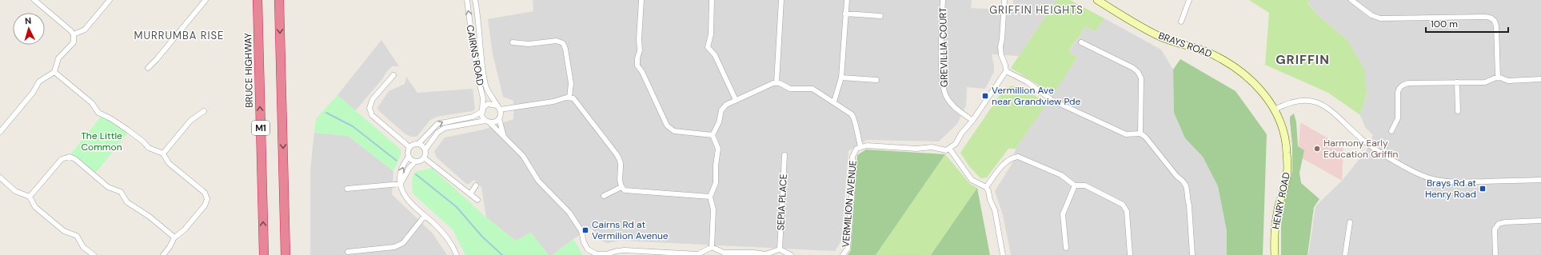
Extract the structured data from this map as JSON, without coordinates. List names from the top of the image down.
{
  "streets": {
    "highway": ["BRUCE HIGHWAY", "M1"],
    "main road": ["BRAYS ROAD", "HENRY ROAD"],
    "street": [
      "GREVILLIA COURT",
      "CAIRNS ROAD",
      "SEPIA PLACE",
      "VERMILION AVENUE"
    ]
  },
  "crossings": [
    ["BRAYS ROAD", "HENRY ROAD"]
  ],
  "districts": ["GRIFFIN HEIGHTS", "MURRUMBA RISE", "GRIFFIN"],
  "parks": ["The Little Common"],
  "places": {
    "transit": ["Vermillion Ave near Grandview Pde", "Brays Rd at Henry Road", "Cairns Rd at Vermilion Avenue"],
    "other": ["Harmony Early Education Griffin"]
  },
  "scale_bar": "100 m",
  "north": "top"
}
